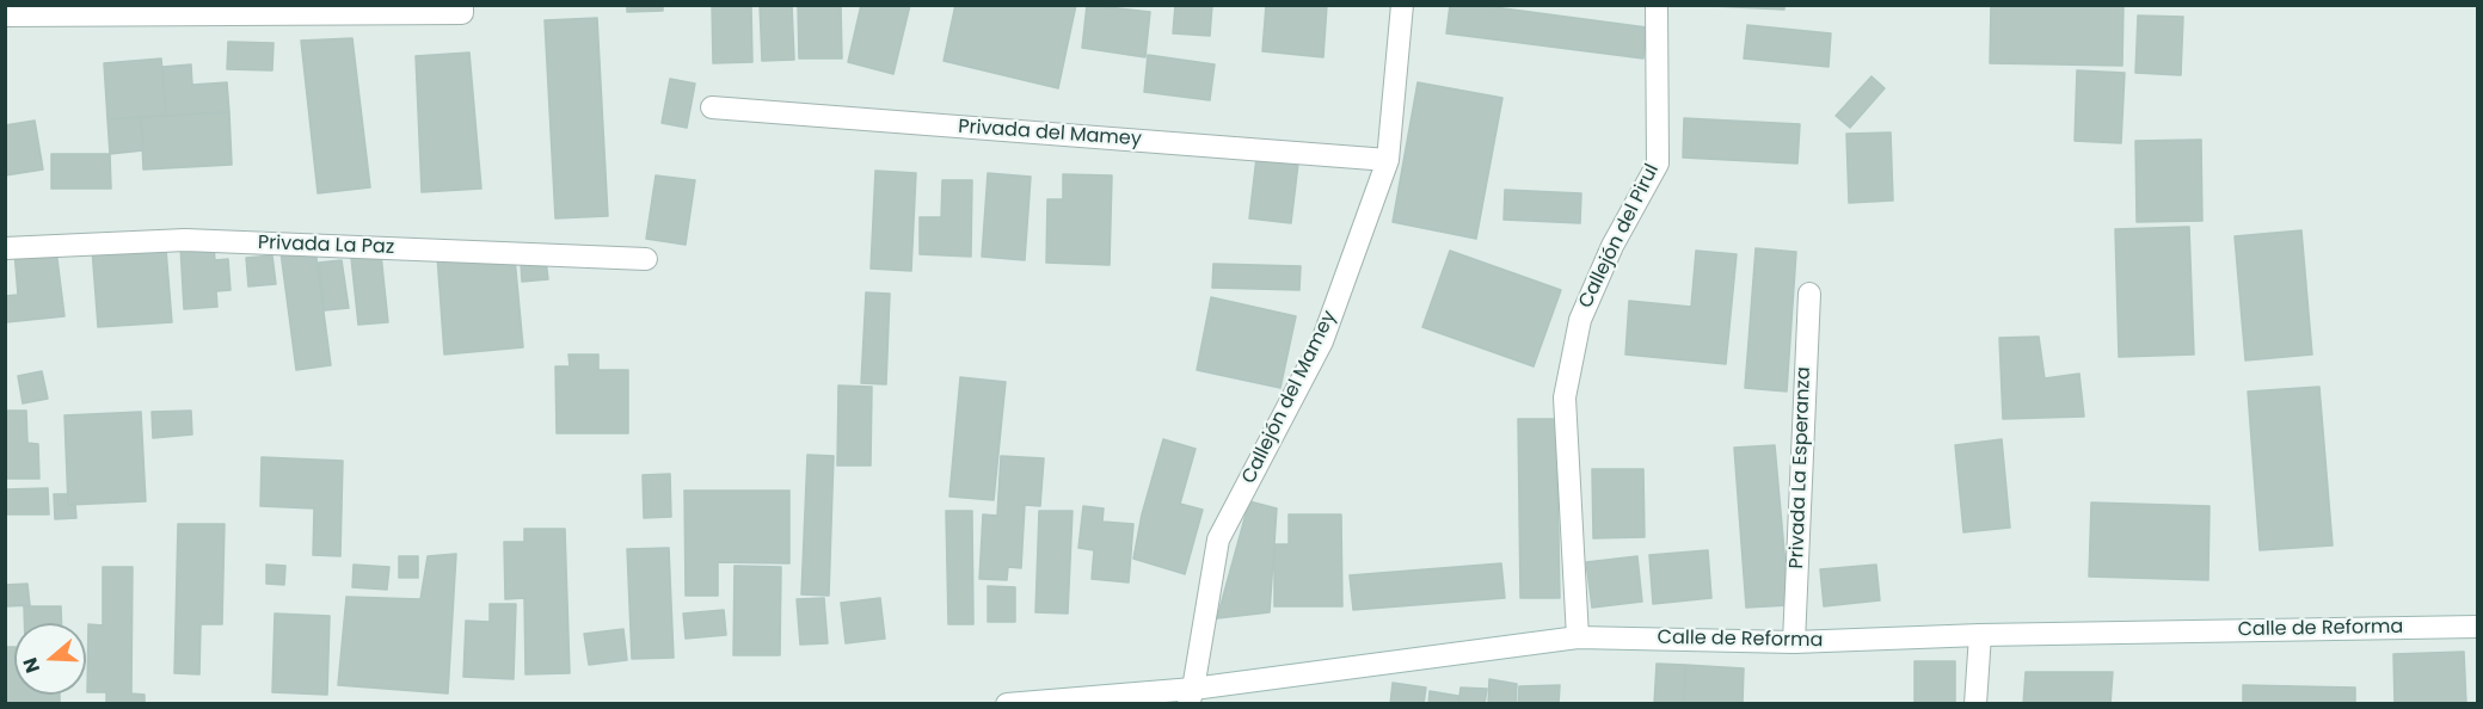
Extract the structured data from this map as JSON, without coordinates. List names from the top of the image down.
{
  "streets": {
    "street": [
      "Privada del Mamey",
      "Callejón del Pirul",
      "Privada La Paz",
      "Callejón del Mamey",
      "Privada La Esperanza",
      "Calle de Reforma"
    ]
  },
  "crossings": [
    ["Privada del Mamey", "Callejón del Mamey"],
    ["Callejón del Pirul", "Calle de Reforma"],
    ["Callejón del Mamey", "Calle de Reforma"],
    ["Privada La Esperanza", "Calle de Reforma"]
  ],
  "north": "left"
}
